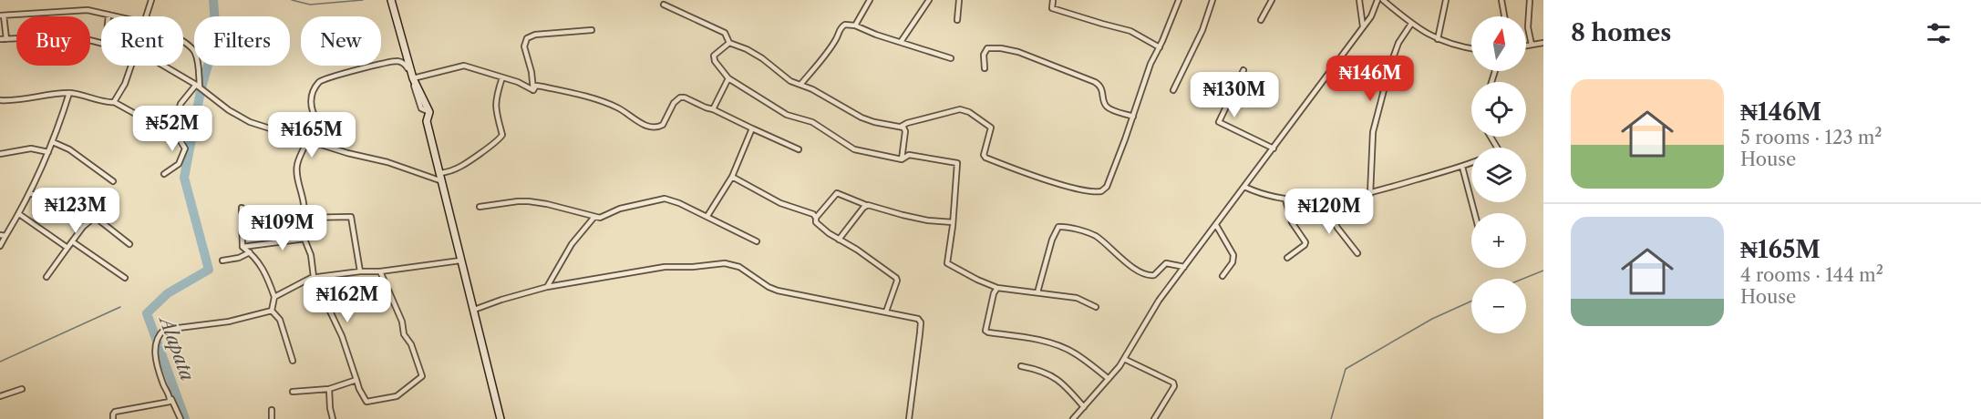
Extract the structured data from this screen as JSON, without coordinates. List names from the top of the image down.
{
  "water": ["Alapata"],
  "north": "top",
  "page": {
    "heading": "8 homes",
    "map_buttons": ["+", "−"],
    "chip": [
      "Buy",
      "Rent",
      "Filters",
      "New"
    ],
    "price": [
      "₦146M",
      "₦130M",
      "₦52M",
      "₦165M",
      "₦123M",
      "₦120M",
      "₦109M",
      "₦162M"
    ],
    "list": [
      {
        "name": "₦146M",
        "note": "5 rooms · 123 m² · House"
      },
      {
        "name": "₦165M",
        "note": "4 rooms · 144 m² · House"
      }
    ]
  }
}
